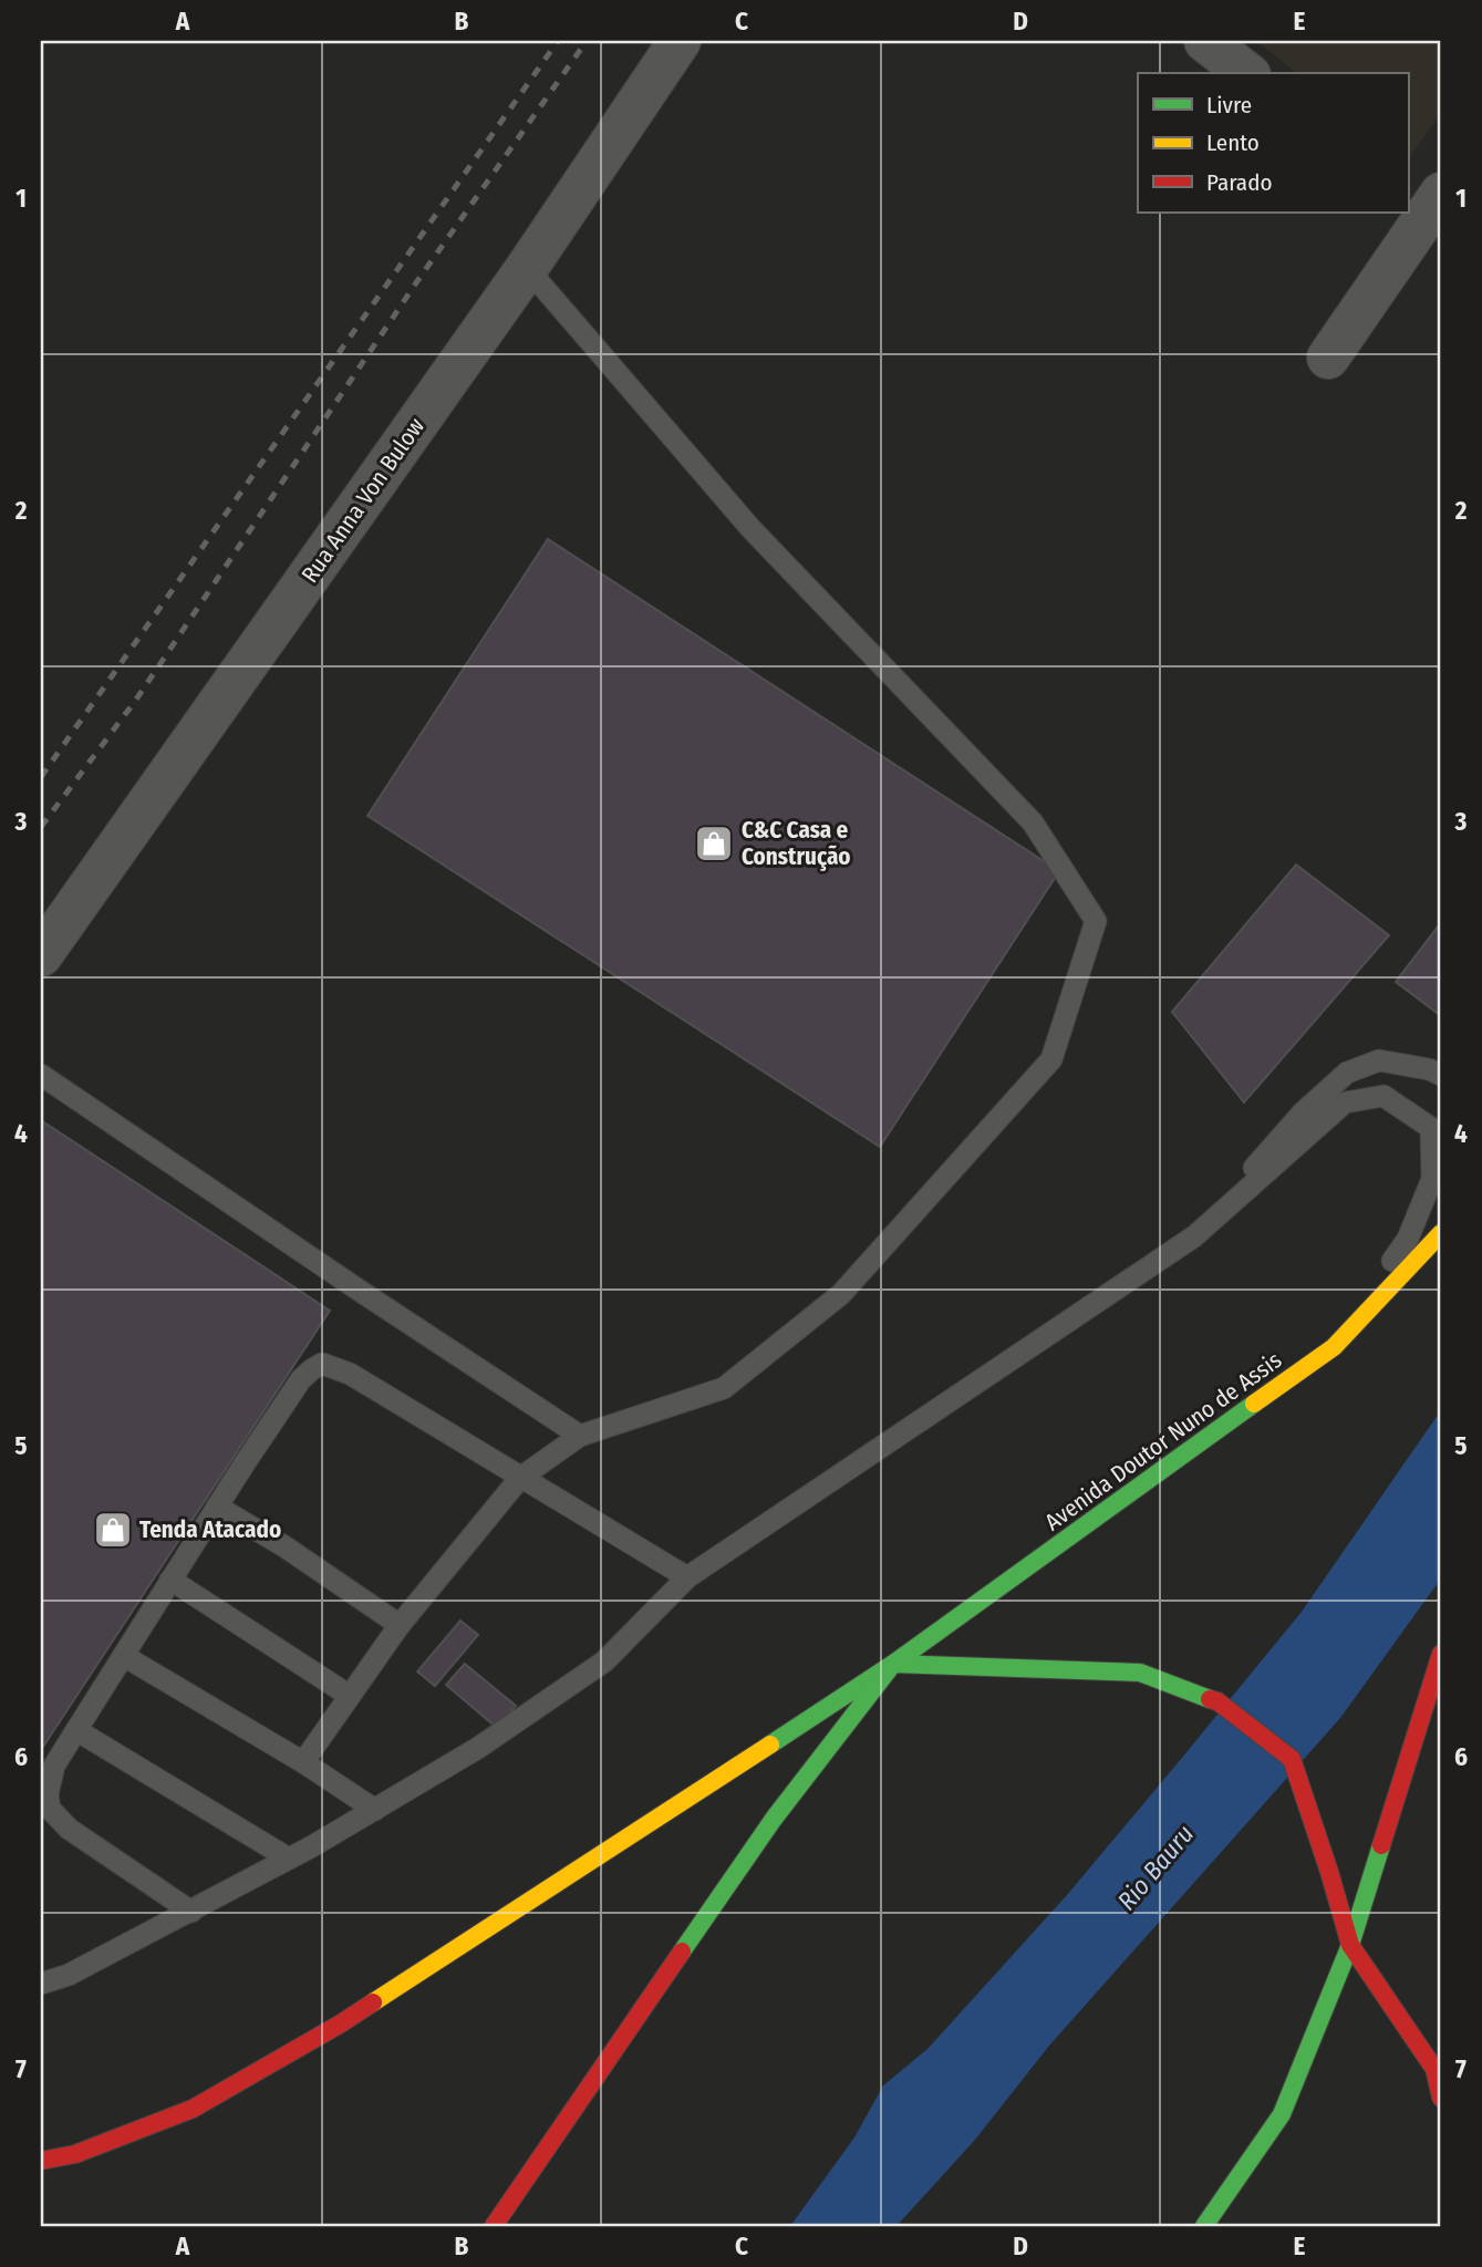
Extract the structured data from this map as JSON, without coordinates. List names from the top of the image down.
{
  "streets": {
    "main road": ["Avenida Doutor Nuno de Assis"],
    "street": ["Rua Anna Von Bulow"]
  },
  "water": ["Rio Bauru"],
  "places": {
    "shop": ["C&C Casa e Construção", "Tenda Atacado"]
  },
  "legend": ["Livre", "Lento", "Parado"],
  "grid": {
    "columns": [
      "A",
      "B",
      "C",
      "D",
      "E"
    ],
    "rows": [
      "1",
      "2",
      "3",
      "4",
      "5",
      "6",
      "7"
    ]
  }
}
